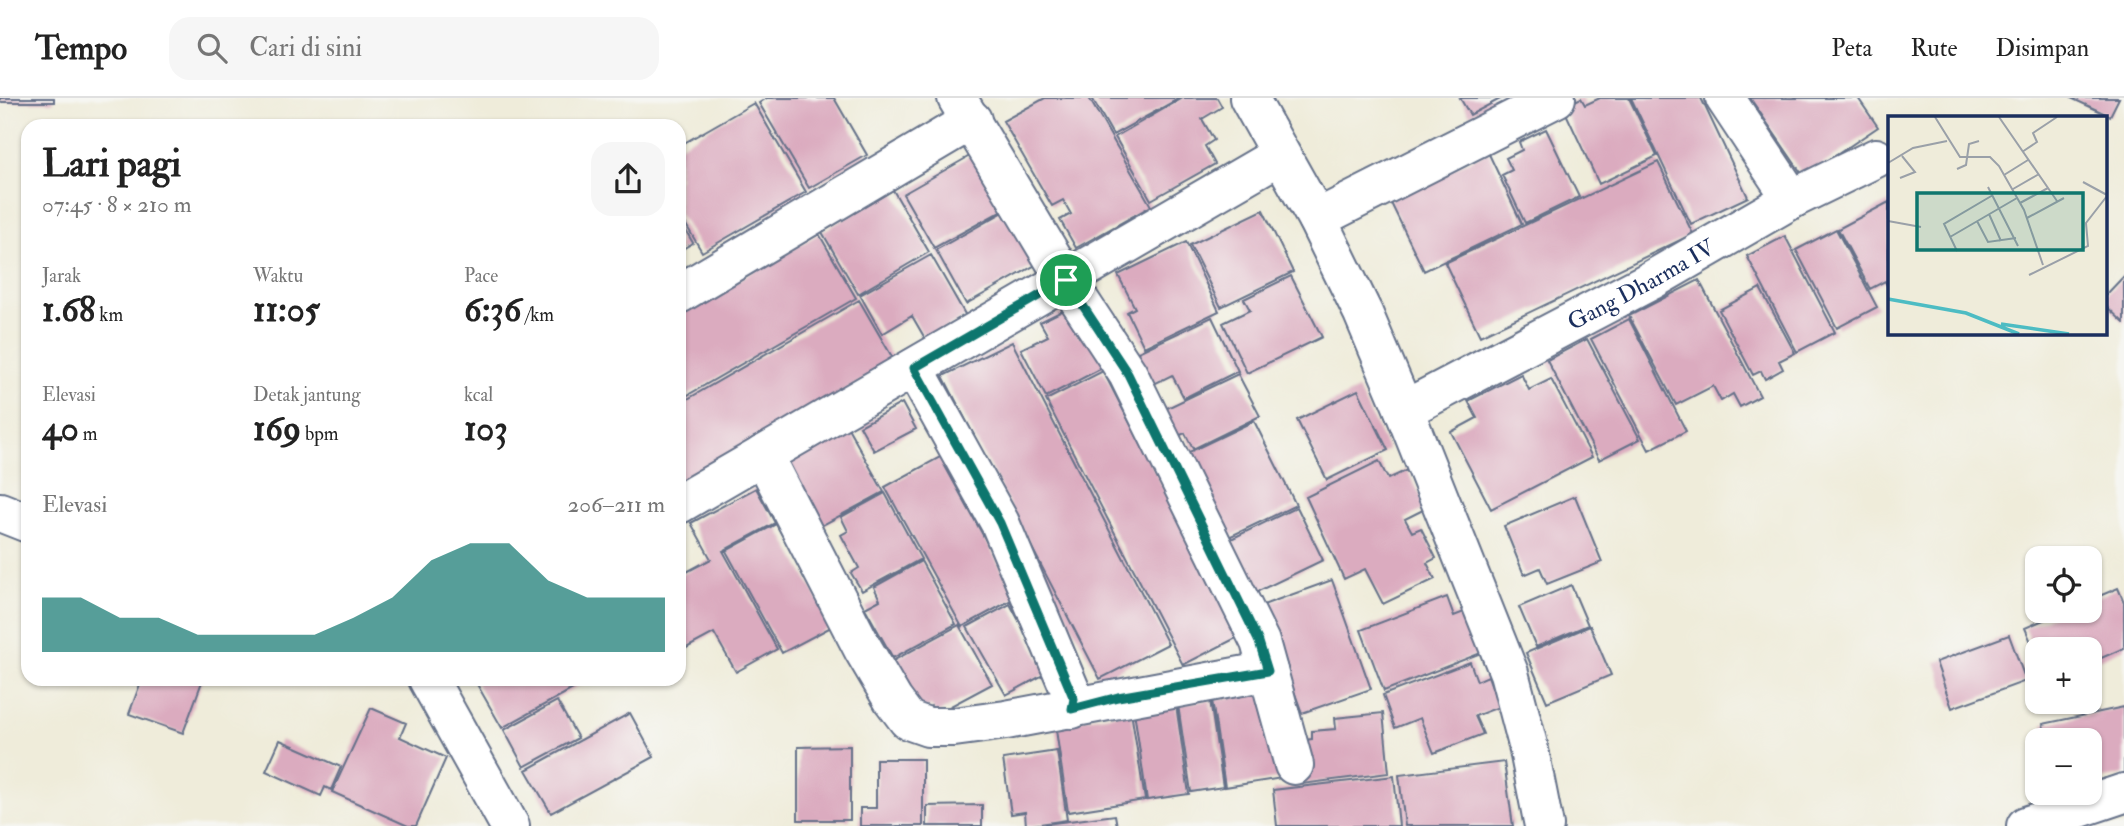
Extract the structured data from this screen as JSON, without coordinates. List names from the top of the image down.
{
  "streets": {
    "street": ["Gang Dharma IV"]
  },
  "page": {
    "header": "Tempo",
    "search": "Cari di sini",
    "nav": ["Peta", "Rute", "Disimpan"],
    "heading": ["Lari pagi", "07:45 · 8 × 210 m"],
    "stats": [
      ["Jarak", "1.68 km"],
      ["Waktu", "11:05"],
      ["Pace", "6:36 /km"],
      ["Elevasi", "40 m"],
      ["Detak jantung", "169 bpm"],
      ["kcal", "103"]
    ],
    "chart": ["Elevasi", "206–211 m"],
    "map_buttons": ["+", "−"]
  }
}
